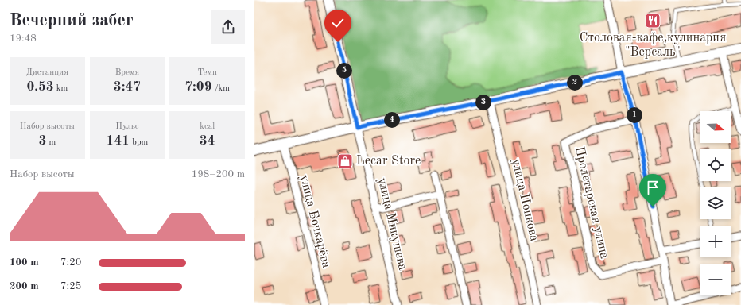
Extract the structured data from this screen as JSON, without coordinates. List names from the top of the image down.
{
  "streets": {
    "street": [
      "улица Попкова",
      "Пролетарская улица",
      "улица Бочкарёва",
      "улица Микушева"
    ]
  },
  "places": {
    "restaurant": ["Столовая-кафе,кулинария \"Версаль\""],
    "shop": ["Lecar Store"]
  },
  "north": "right",
  "page": {
    "heading": ["Вечерний забег", "19:48"],
    "stats": [
      ["Дистанция", "0.53 km"],
      ["Время", "3:47"],
      ["Темп", "7:09 /km"],
      ["Набор высоты", "3 m"],
      ["Пульс", "141 bpm"],
      ["kcal", "34"]
    ],
    "pins": [
      "5",
      "2",
      "3",
      "1",
      "4"
    ],
    "map_buttons": ["+", "−"],
    "chart": ["Набор высоты", "198–200 m"],
    "list": [
      {
        "name": "100 m",
        "note": "7:20"
      },
      {
        "name": "200 m",
        "note": "7:25"
      }
    ]
  }
}
